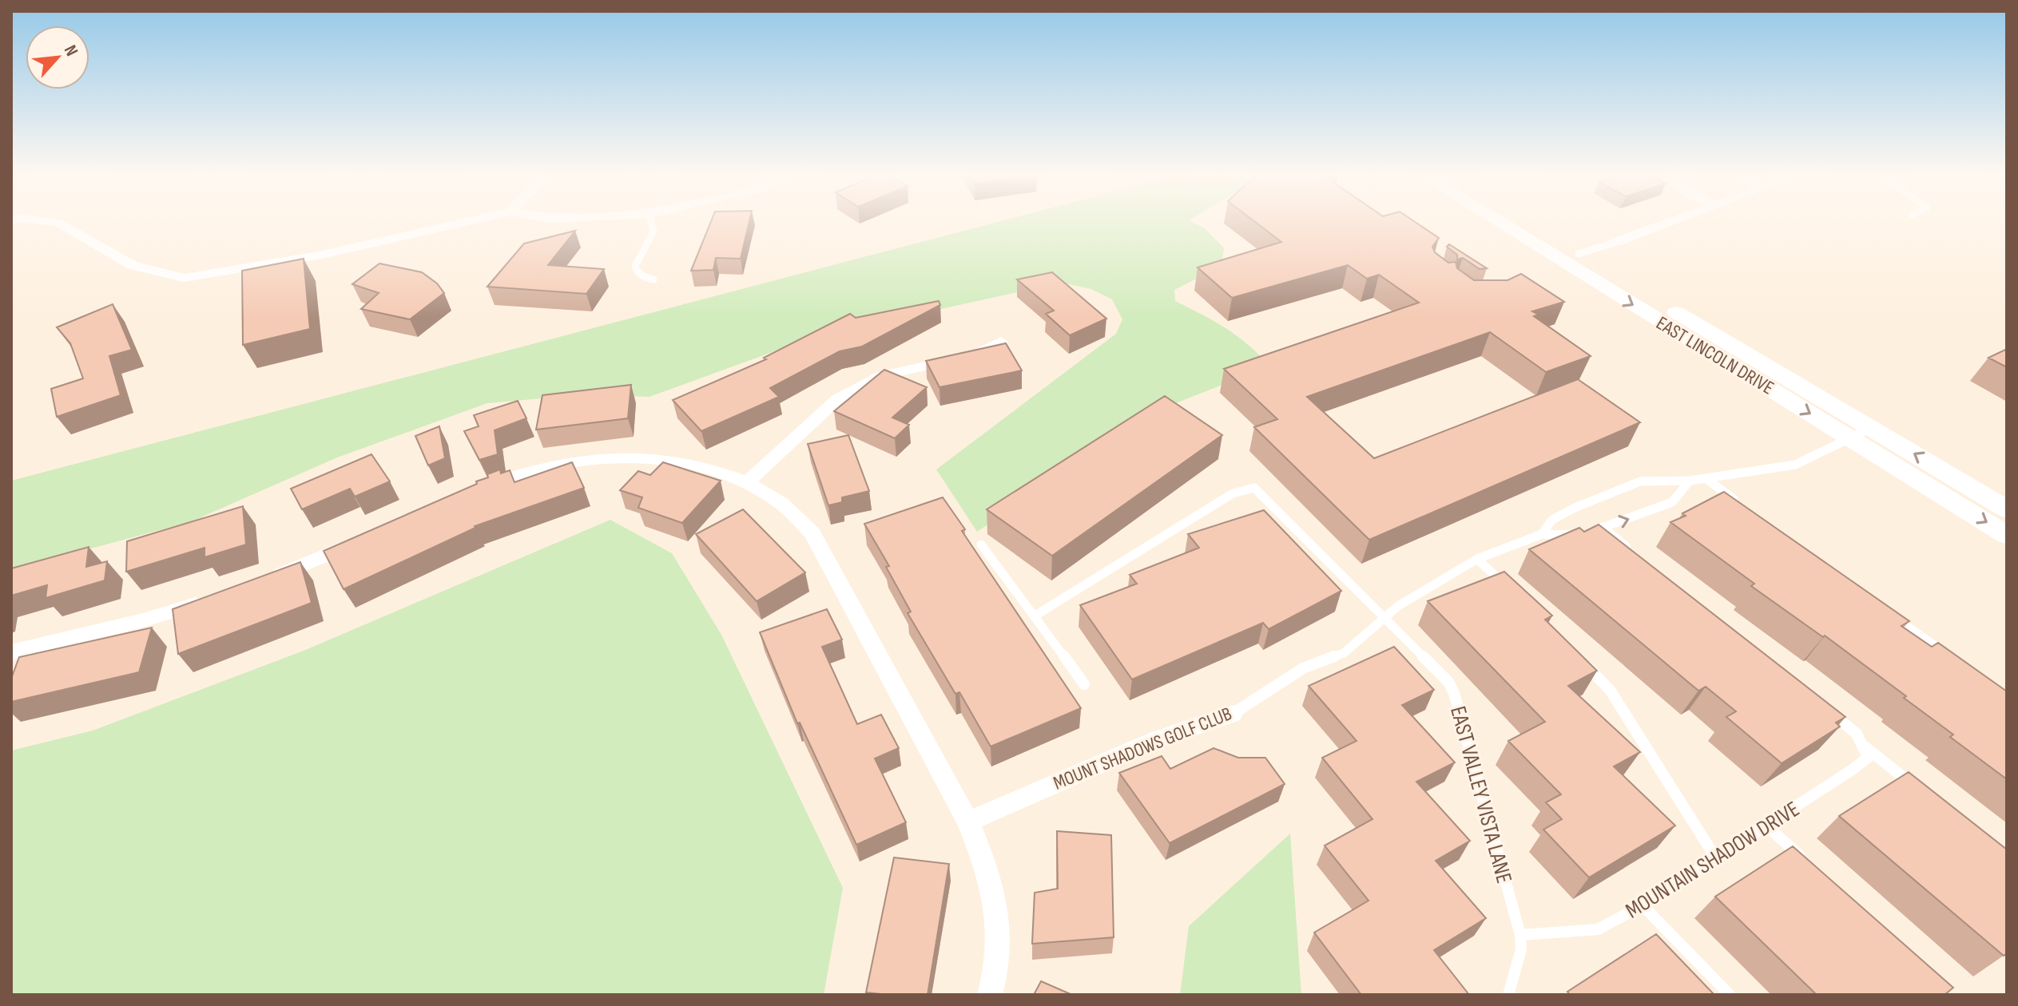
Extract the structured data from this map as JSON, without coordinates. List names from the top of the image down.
{
  "streets": {
    "main road": ["EAST LINCOLN DRIVE"],
    "street": ["MOUNT SHADOWS GOLF CLUB"],
    "lane": ["EAST VALLEY VISTA LANE", "MOUNTAIN SHADOW DRIVE"]
  },
  "crossings": [
    ["MOUNT SHADOWS GOLF CLUB", "EAST VALLEY VISTA LANE"],
    ["EAST VALLEY VISTA LANE", "MOUNTAIN SHADOW DRIVE"]
  ],
  "north": "top right"
}
